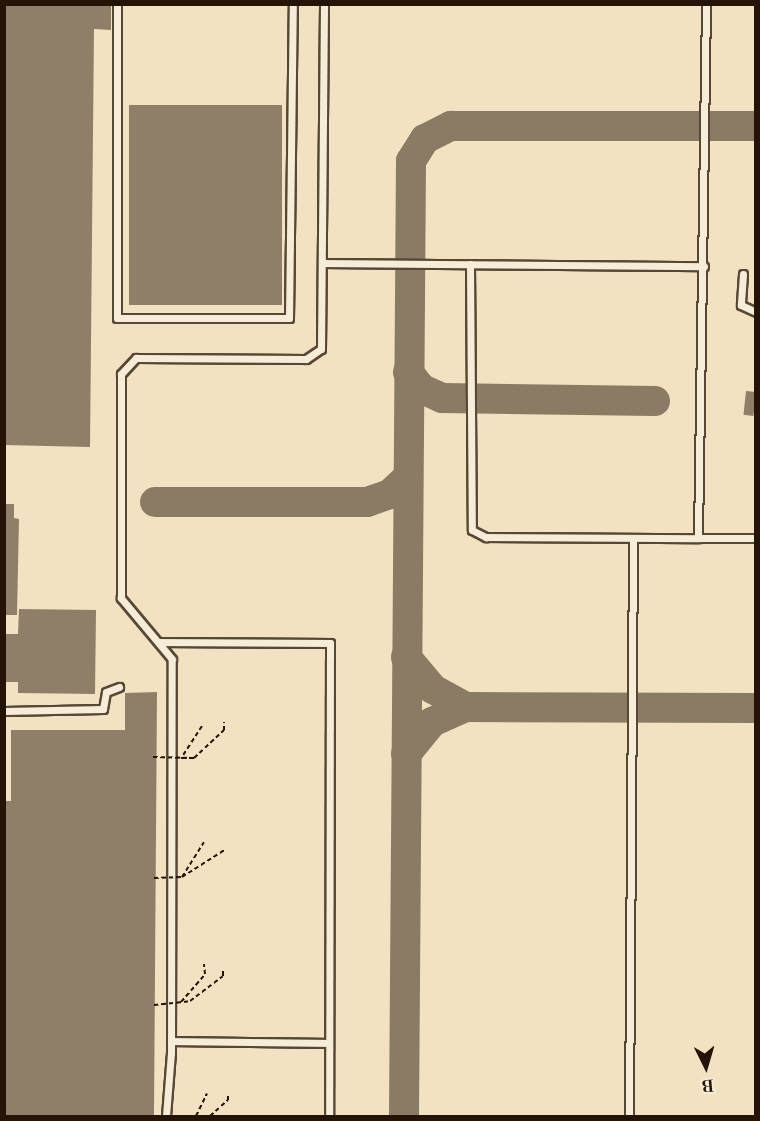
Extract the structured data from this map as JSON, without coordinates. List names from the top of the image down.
{
  "north": "bottom"
}
